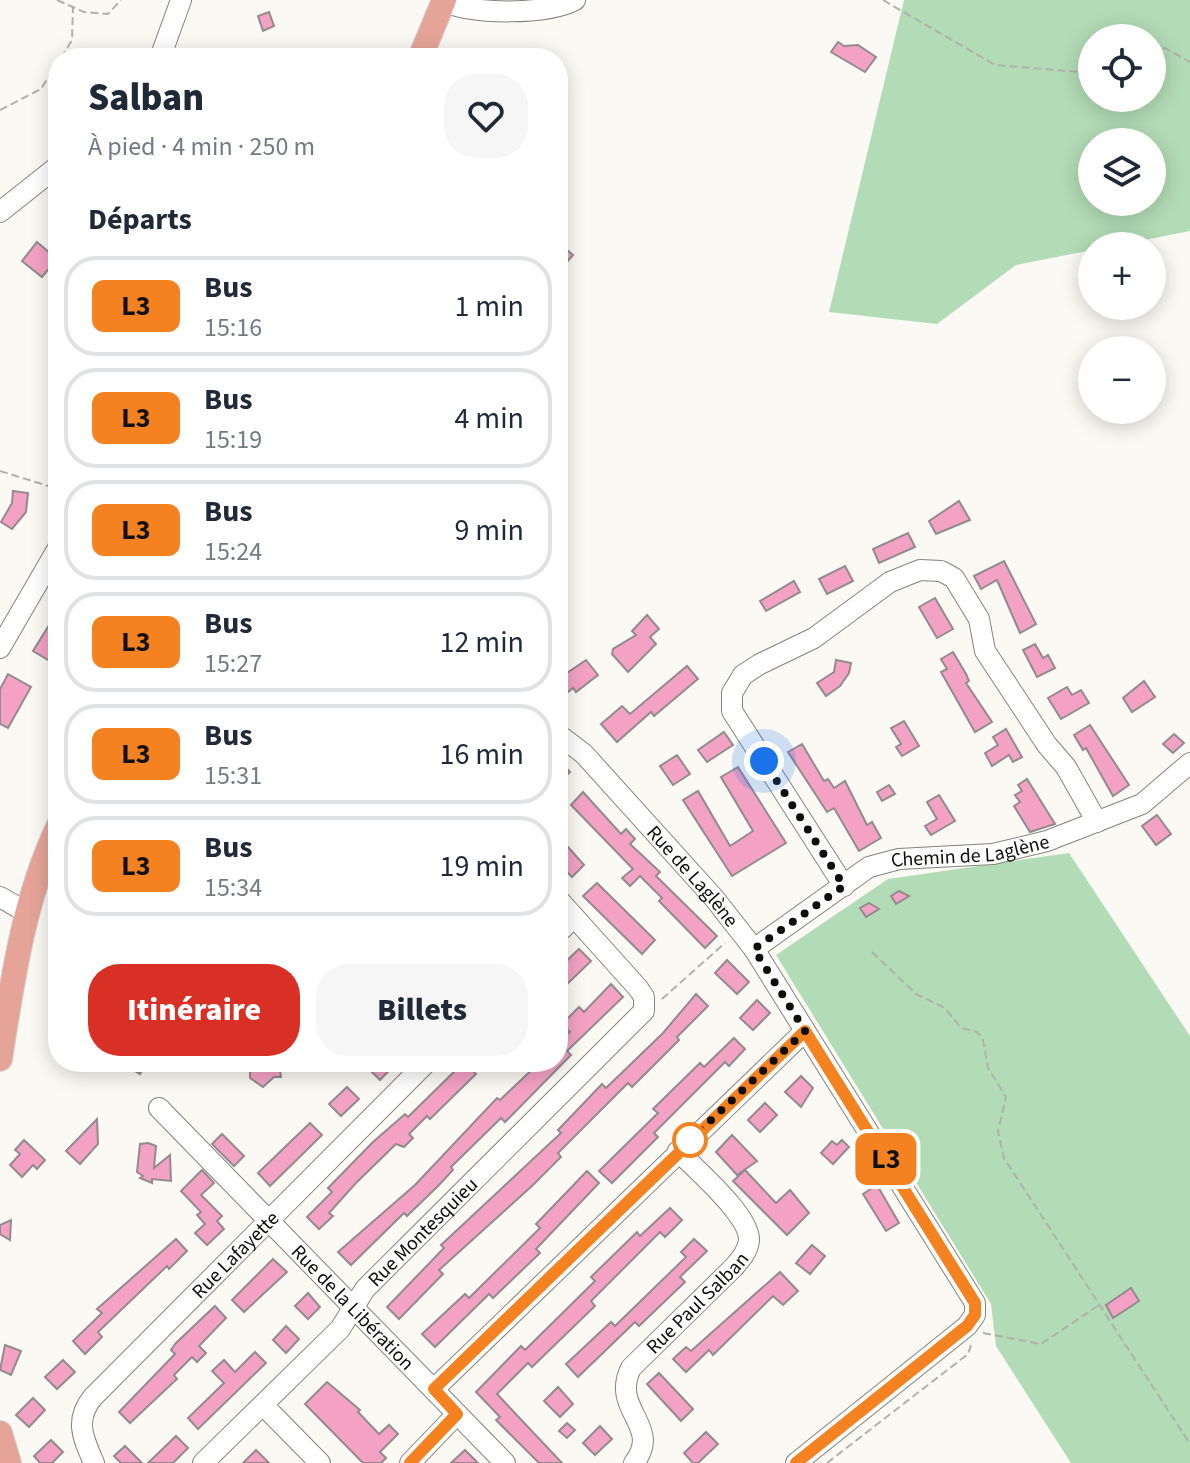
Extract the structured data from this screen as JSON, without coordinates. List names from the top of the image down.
{
  "streets": {
    "street": [
      "Chemin de Laglène",
      "Rue de Laglène",
      "Rue Montesquieu",
      "Rue Lafayette",
      "Rue Paul Salban",
      "Rue de la Libération"
    ]
  },
  "crossings": [
    ["Chemin de Laglène", "Rue de Laglène"],
    ["Rue Montesquieu", "Rue de la Libération"],
    ["Rue Lafayette", "Rue de la Libération"]
  ],
  "lines": ["bus line L3"],
  "page": {
    "on_map": "L3",
    "map_buttons": ["+", "−"],
    "heading": [
      ["Salban", "À pied · 4 min · 250 m"],
      "Départs"
    ],
    "list": [
      {
        "mark": "L3",
        "name": "Bus",
        "note": "15:16",
        "value": "1 min"
      },
      {
        "mark": "L3",
        "name": "Bus",
        "note": "15:19",
        "value": "4 min"
      },
      {
        "mark": "L3",
        "name": "Bus",
        "note": "15:24",
        "value": "9 min"
      },
      {
        "mark": "L3",
        "name": "Bus",
        "note": "15:27",
        "value": "12 min"
      },
      {
        "mark": "L3",
        "name": "Bus",
        "note": "15:31",
        "value": "16 min"
      },
      {
        "mark": "L3",
        "name": "Bus",
        "note": "15:34",
        "value": "19 min"
      }
    ],
    "buttons": ["Itinéraire", "Billets"]
  }
}
